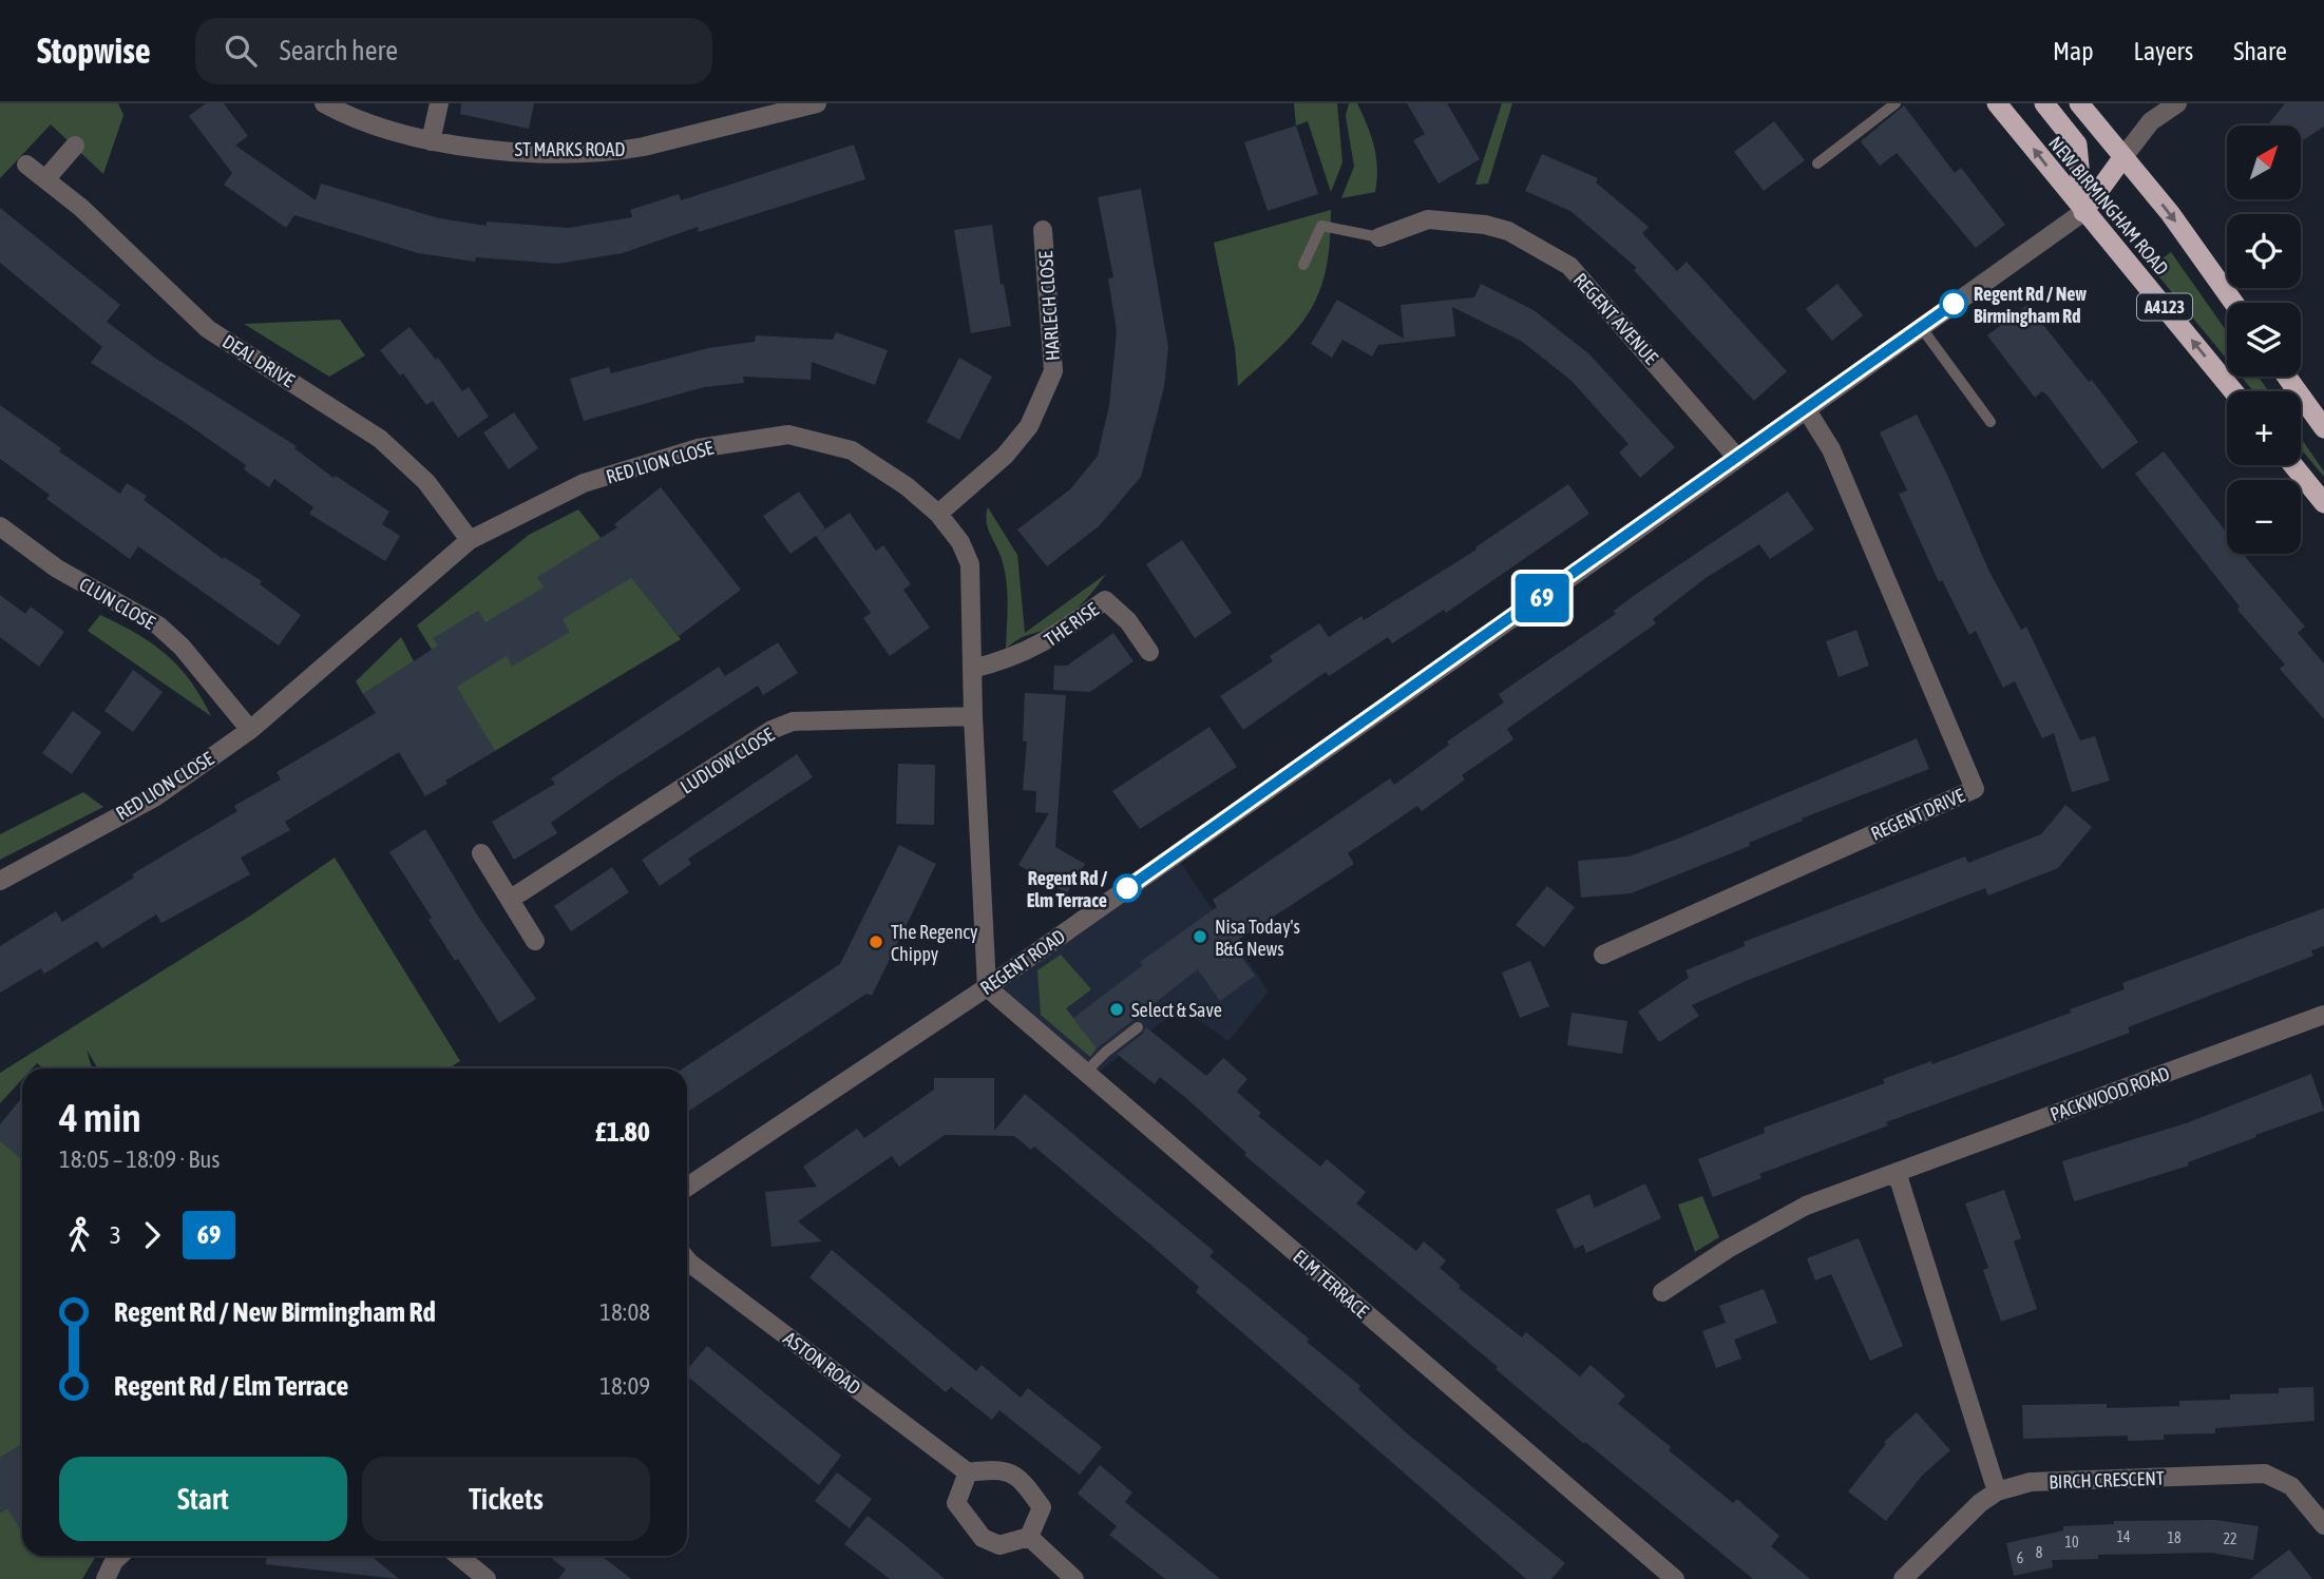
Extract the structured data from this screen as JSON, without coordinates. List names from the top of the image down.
{
  "streets": {
    "highway": ["NEW BIRMINGHAM ROAD", "A4123"],
    "street": [
      "ST MARKS ROAD",
      "HARLECH CLOSE",
      "REGENT AVENUE",
      "DEAL DRIVE",
      "RED LION CLOSE",
      "CLUN CLOSE",
      "THE RISE",
      "LUDLOW CLOSE",
      "REGENT DRIVE",
      "REGENT ROAD",
      "PACKWOOD ROAD",
      "ELM TERRACE",
      "ASTON ROAD",
      "BIRCH CRESCENT"
    ]
  },
  "crossings": [
    ["NEW BIRMINGHAM ROAD", "REGENT ROAD"],
    ["HARLECH CLOSE", "RED LION CLOSE"],
    ["REGENT AVENUE", "REGENT ROAD"],
    ["DEAL DRIVE", "RED LION CLOSE"],
    ["RED LION CLOSE", "CLUN CLOSE"],
    ["RED LION CLOSE", "THE RISE"],
    ["RED LION CLOSE", "LUDLOW CLOSE"],
    ["RED LION CLOSE", "REGENT ROAD"],
    ["RED LION CLOSE", "ELM TERRACE"],
    ["REGENT DRIVE", "REGENT ROAD"],
    ["REGENT ROAD", "ELM TERRACE"]
  ],
  "places": [
    "Regent Rd / New Birmingham Rd",
    "Regent Rd / Elm Terrace",
    "Nisa Today's B&G News",
    "The Regency Chippy",
    "Select & Save"
  ],
  "lines": ["bus line 69"],
  "house_numbers": [
    "14",
    "18",
    "22",
    "10",
    "8",
    "6"
  ],
  "north": "top right",
  "page": {
    "header": "Stopwise",
    "search": "Search here",
    "nav": ["Map", "Layers", "Share"],
    "on_map": "69",
    "map_buttons": ["+", "−"],
    "heading": ["4 min", "18:05 – 18:09 · Bus", "£1.80"],
    "legs": ["3", "69"],
    "list": [
      {
        "name": "Regent Rd / New Birmingham Rd",
        "value": "18:08"
      },
      {
        "name": "Regent Rd / Elm Terrace",
        "value": "18:09"
      }
    ],
    "buttons": ["Start", "Tickets"]
  }
}
